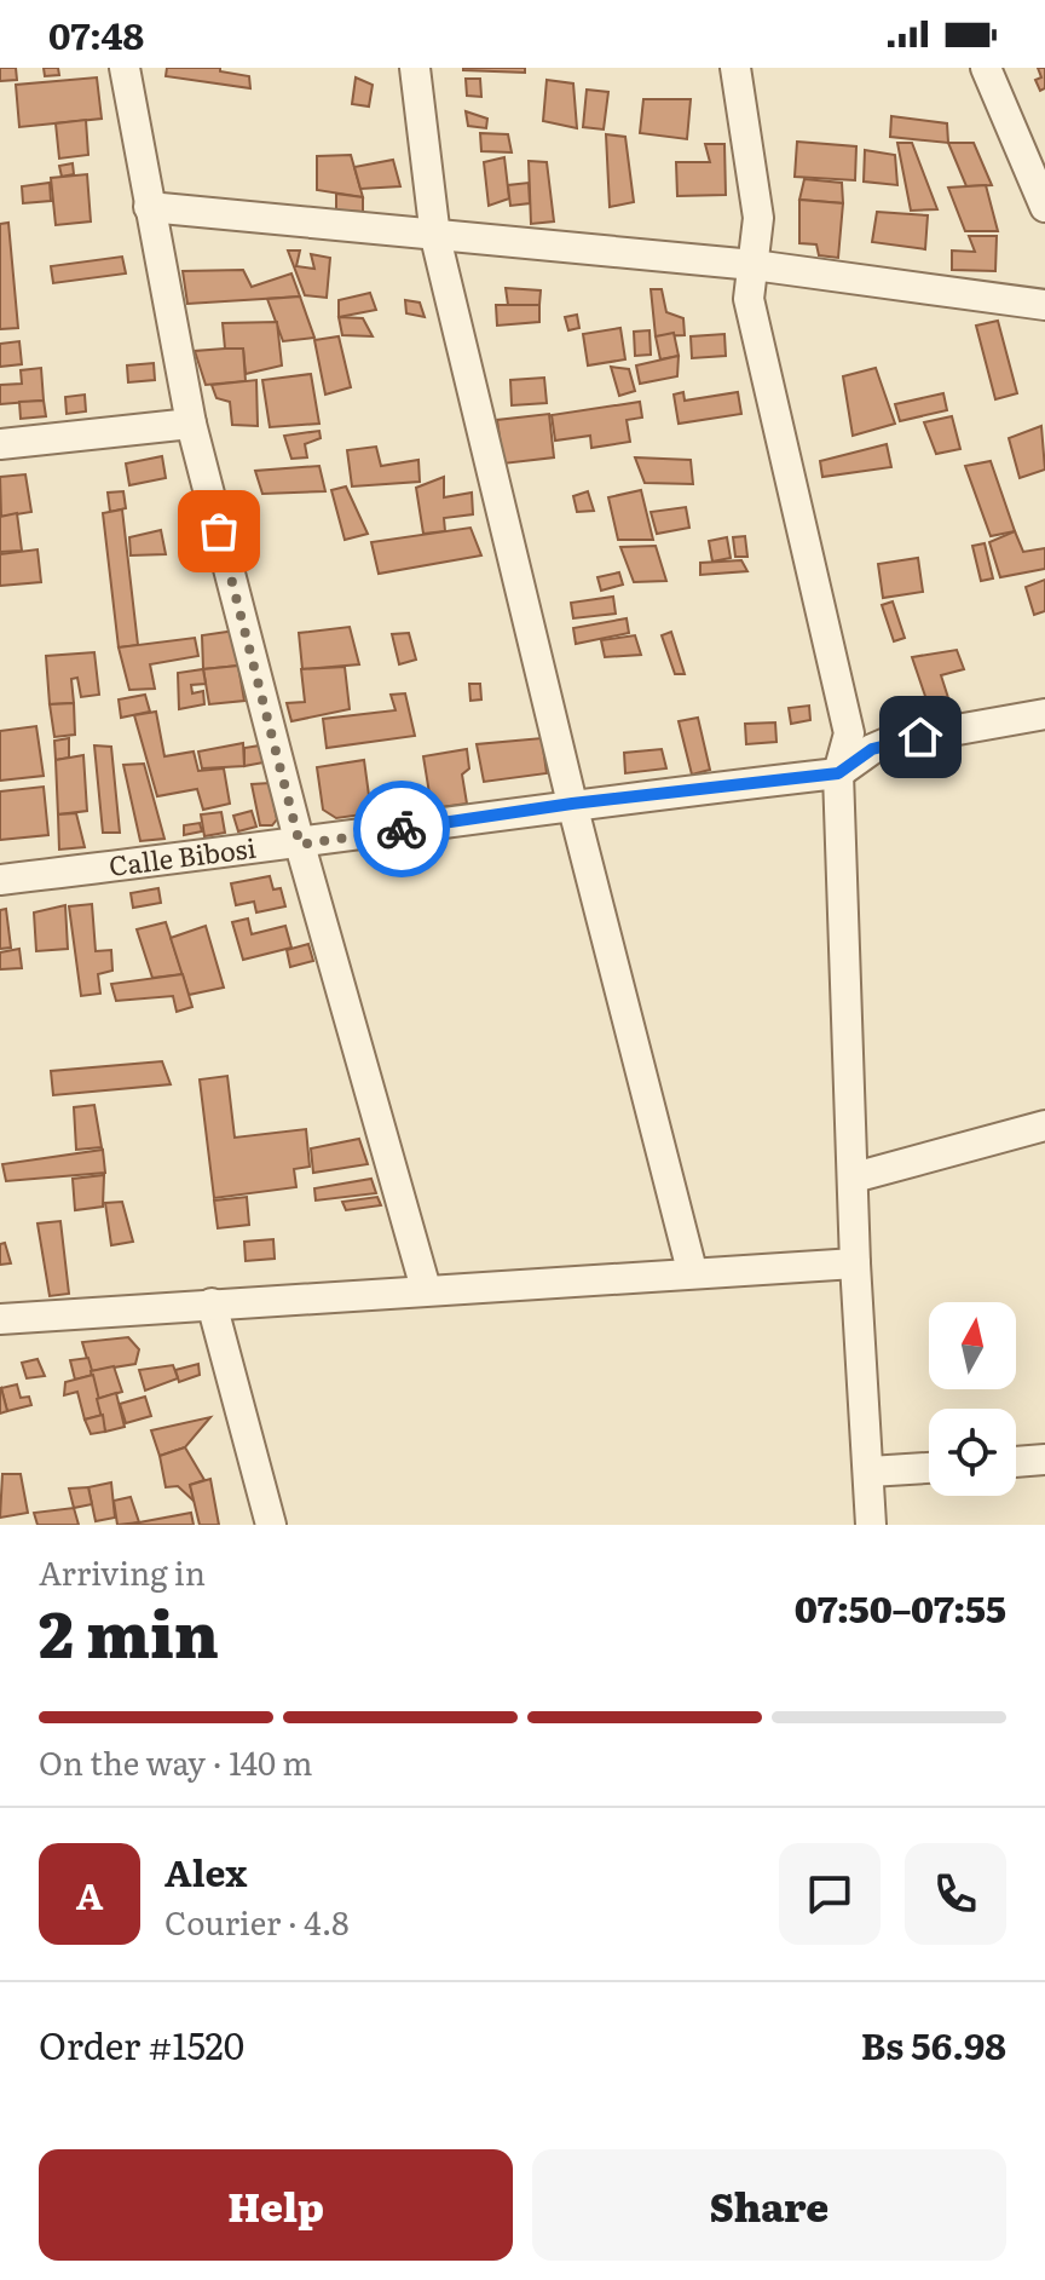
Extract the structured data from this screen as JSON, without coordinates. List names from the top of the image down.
{
  "streets": {
    "street": ["Calle Bibosi"]
  },
  "north": "top",
  "page": {
    "status": "07:48",
    "heading": ["2 min", "Arriving in", "07:50–07:55"],
    "panel": [
      "Alex",
      "Courier · 4.8",
      "Order #1520",
      "Bs 56.98"
    ],
    "bar": "On the way · 140 m",
    "round": "A",
    "buttons": ["Help", "Share"]
  }
}
